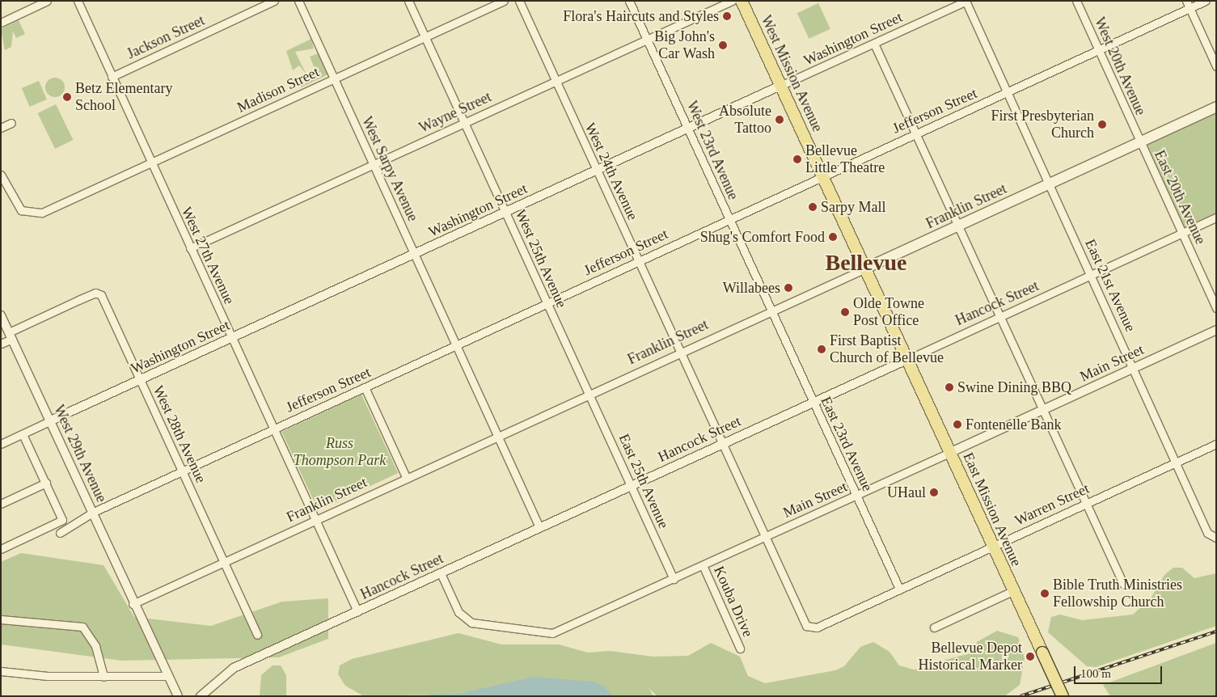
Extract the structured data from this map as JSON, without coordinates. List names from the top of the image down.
{
  "streets": {
    "main road": ["West Mission Avenue", "Franklin Street", "East Mission Avenue"],
    "street": [
      "Jackson Street",
      "Washington Street",
      "West 20th Avenue",
      "Madison Street",
      "Jefferson Street",
      "Wayne Street",
      "West 23rd Avenue",
      "West Sarpy Avenue",
      "West 24th Avenue",
      "East 20th Avenue",
      "West 27th Avenue",
      "West 25th Avenue",
      "East 21st Avenue",
      "Hancock Street",
      "Main Street",
      "West 28th Avenue",
      "East 23rd Avenue",
      "West 29th Avenue",
      "East 25th Avenue",
      "Warren Street",
      "Kouba Drive"
    ]
  },
  "crossings": [
    ["Jackson Street", "West 27th Avenue"],
    ["Washington Street", "West Mission Avenue"],
    ["Washington Street", "West 23rd Avenue"],
    ["Washington Street", "West Sarpy Avenue"],
    ["Washington Street", "West 24th Avenue"],
    ["Washington Street", "West 27th Avenue"],
    ["Washington Street", "West 25th Avenue"],
    ["Washington Street", "East 21st Avenue"],
    ["Washington Street", "West 28th Avenue"],
    ["Washington Street", "West 29th Avenue"],
    ["West 20th Avenue", "Jefferson Street"],
    ["West 20th Avenue", "East 20th Avenue"],
    ["West 20th Avenue", "Franklin Street"],
    ["West Mission Avenue", "Jefferson Street"],
    ["West Mission Avenue", "Franklin Street"],
    ["West Mission Avenue", "East Mission Avenue"],
    ["Madison Street", "West Sarpy Avenue"],
    ["Madison Street", "West 27th Avenue"],
    ["Madison Street", "West 25th Avenue"],
    ["Jefferson Street", "West 23rd Avenue"],
    ["Jefferson Street", "West Sarpy Avenue"],
    ["Jefferson Street", "West 24th Avenue"],
    ["Jefferson Street", "West 27th Avenue"],
    ["Jefferson Street", "West 25th Avenue"],
    ["Jefferson Street", "East 21st Avenue"],
    ["Jefferson Street", "West 28th Avenue"],
    ["Jefferson Street", "West 29th Avenue"],
    ["Wayne Street", "West 23rd Avenue"],
    ["Wayne Street", "West Sarpy Avenue"],
    ["Wayne Street", "West 24th Avenue"],
    ["Wayne Street", "West 27th Avenue"],
    ["Wayne Street", "West 25th Avenue"],
    ["West 23rd Avenue", "Franklin Street"],
    ["West 23rd Avenue", "East 23rd Avenue"],
    ["West Sarpy Avenue", "Franklin Street"],
    ["West Sarpy Avenue", "Hancock Street"],
    ["West 24th Avenue", "Franklin Street"],
    ["West 24th Avenue", "Hancock Street"],
    ["West 24th Avenue", "Main Street"],
    ["West 24th Avenue", "Warren Street"],
    ["East 20th Avenue", "Franklin Street"],
    ["East 20th Avenue", "Hancock Street"],
    ["Franklin Street", "West 27th Avenue"],
    ["Franklin Street", "West 25th Avenue"],
    ["Franklin Street", "East 21st Avenue"],
    ["Franklin Street", "West 28th Avenue"],
    ["Franklin Street", "East 23rd Avenue"],
    ["Franklin Street", "West 29th Avenue"],
    ["Franklin Street", "East 25th Avenue"],
    ["Franklin Street", "East Mission Avenue"],
    ["West 27th Avenue", "Hancock Street"],
    ["West 25th Avenue", "East 25th Avenue"],
    ["East 21st Avenue", "Hancock Street"],
    ["East 21st Avenue", "Main Street"],
    ["East 21st Avenue", "Warren Street"],
    ["Hancock Street", "Main Street"],
    ["Hancock Street", "East 23rd Avenue"],
    ["Hancock Street", "East 25th Avenue"],
    ["Hancock Street", "East Mission Avenue"],
    ["Main Street", "East 23rd Avenue"],
    ["Main Street", "East 25th Avenue"],
    ["Main Street", "East Mission Avenue"],
    ["Main Street", "Kouba Drive"],
    ["West 28th Avenue", "West 29th Avenue"],
    ["East 23rd Avenue", "Warren Street"],
    ["Warren Street", "East Mission Avenue"]
  ],
  "districts": ["Bellevue"],
  "parks": ["Russ Thompson Park"],
  "places": [
    "Flora's Haircuts and Styles",
    "Big John's Car Wash",
    "Betz Elementary School",
    "Absolute Tattoo",
    "First Presbyterian Church",
    "Bellevue Little Theatre",
    "Sarpy Mall",
    "Shug's Comfort Food",
    "Willabees",
    "Olde Towne Post Office",
    "First Baptist Church of Bellevue",
    "Swine Dining BBQ",
    "Fontenelle Bank",
    "UHaul",
    "Bible Truth Ministries Fellowship Church",
    "Bellevue Depot Historical Marker"
  ],
  "scale_bar": "100 m"
}
